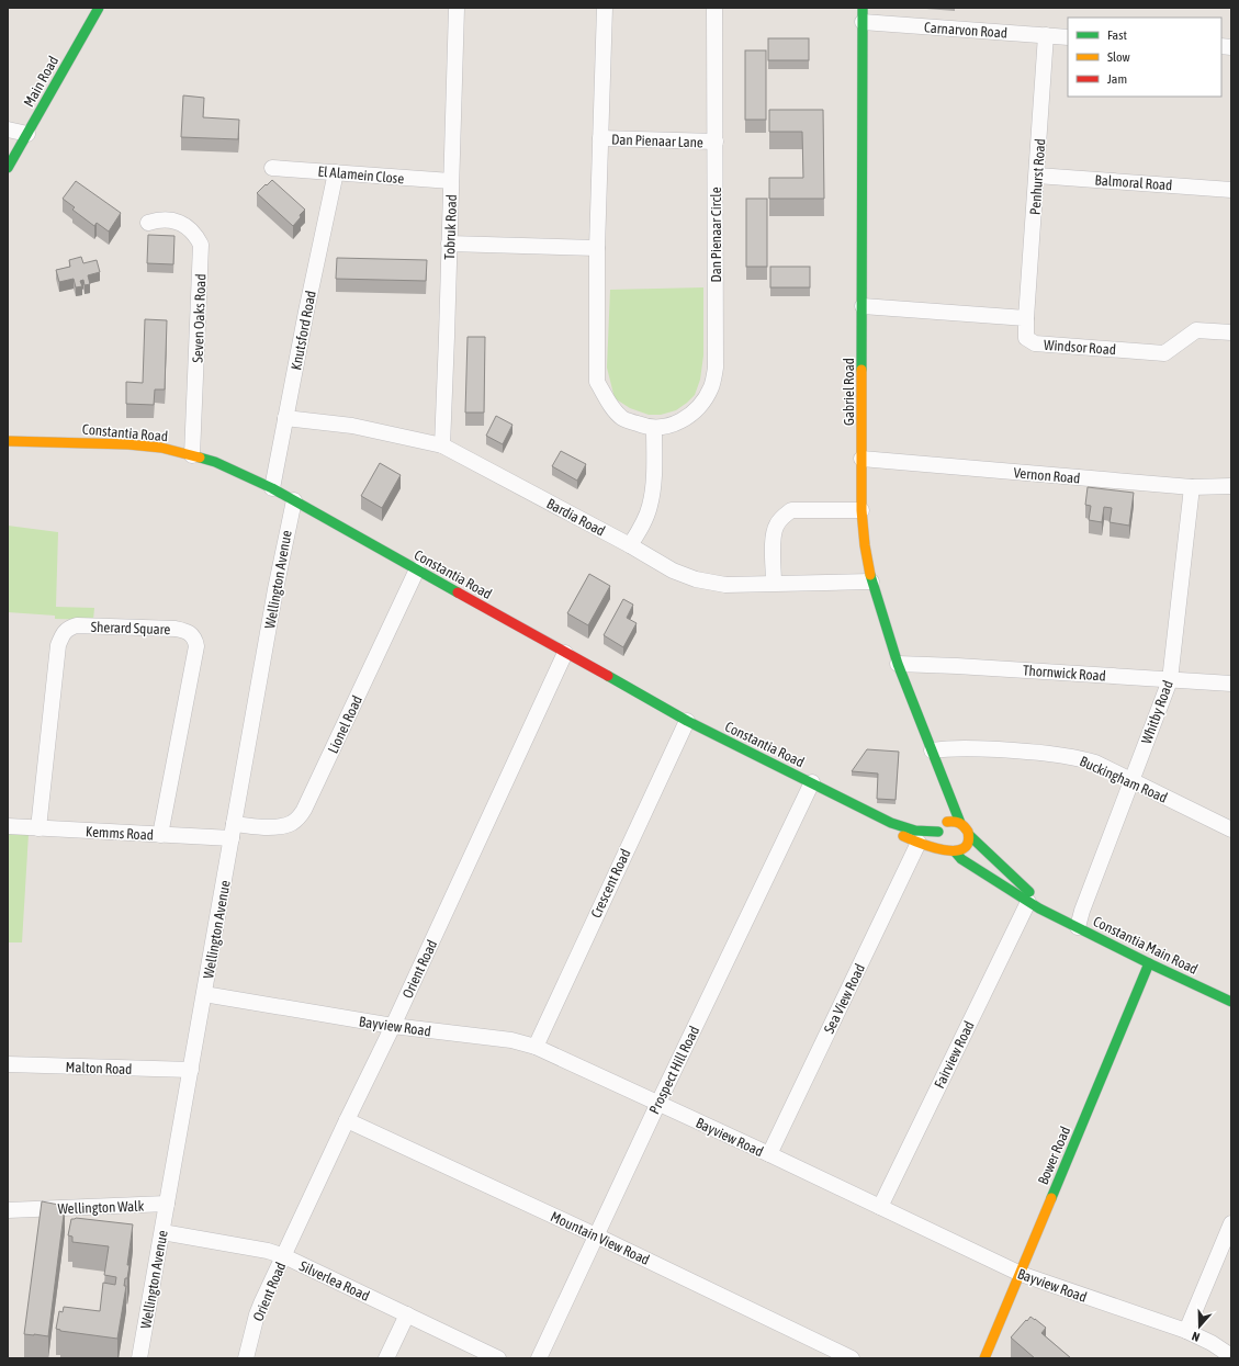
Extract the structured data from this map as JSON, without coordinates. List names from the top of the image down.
{
  "streets": {
    "main road": [
      "Main Road",
      "Gabriel Road",
      "Constantia Road",
      "Constantia Main Road",
      "Bower Road"
    ],
    "street": [
      "Carnarvon Road",
      "Dan Pienaar Lane",
      "El Alamein Close",
      "Penhurst Road",
      "Balmoral Road",
      "Tobruk Road",
      "Dan Pienaar Circle",
      "Seven Oaks Road",
      "Knutsford Road",
      "Windsor Road",
      "Vernon Road",
      "Bardia Road",
      "Wellington Avenue",
      "Sherard Square",
      "Thornwick Road",
      "Whitby Road",
      "Lionel Road",
      "Buckingham Road",
      "Kemms Road",
      "Crescent Road",
      "Orient Road",
      "Sea View Road",
      "Bayview Road",
      "Fairview Road",
      "Malton Road",
      "Prospect Hill Road",
      "Wellington Walk",
      "Mountain View Road",
      "Silverlea Road"
    ]
  },
  "crossings": [
    ["Carnarvon Road", "Penhurst Road"],
    ["Carnarvon Road", "Gabriel Road"],
    ["Dan Pienaar Lane", "Dan Pienaar Circle"],
    ["El Alamein Close", "Tobruk Road"],
    ["El Alamein Close", "Knutsford Road"],
    ["Penhurst Road", "Balmoral Road"],
    ["Penhurst Road", "Windsor Road"],
    ["Tobruk Road", "Bardia Road"],
    ["Seven Oaks Road", "Constantia Road"],
    ["Knutsford Road", "Constantia Road"],
    ["Knutsford Road", "Bardia Road"],
    ["Gabriel Road", "Constantia Road"],
    ["Gabriel Road", "Vernon Road"],
    ["Gabriel Road", "Bardia Road"],
    ["Gabriel Road", "Thornwick Road"],
    ["Gabriel Road", "Buckingham Road"],
    ["Gabriel Road", "Constantia Main Road"],
    ["Constantia Road", "Wellington Avenue"],
    ["Constantia Road", "Lionel Road"],
    ["Constantia Road", "Crescent Road"],
    ["Constantia Road", "Constantia Main Road"],
    ["Constantia Road", "Orient Road"],
    ["Constantia Road", "Sea View Road"],
    ["Constantia Road", "Prospect Hill Road"],
    ["Vernon Road", "Whitby Road"],
    ["Wellington Avenue", "Lionel Road"],
    ["Wellington Avenue", "Kemms Road"],
    ["Wellington Avenue", "Bayview Road"],
    ["Wellington Avenue", "Malton Road"],
    ["Wellington Avenue", "Wellington Walk"],
    ["Wellington Avenue", "Silverlea Road"],
    ["Sherard Square", "Kemms Road"],
    ["Thornwick Road", "Whitby Road"],
    ["Whitby Road", "Buckingham Road"],
    ["Whitby Road", "Constantia Main Road"],
    ["Lionel Road", "Kemms Road"],
    ["Crescent Road", "Bayview Road"],
    ["Constantia Main Road", "Fairview Road"],
    ["Constantia Main Road", "Bower Road"],
    ["Orient Road", "Bayview Road"],
    ["Orient Road", "Mountain View Road"],
    ["Orient Road", "Silverlea Road"],
    ["Sea View Road", "Bayview Road"],
    ["Bayview Road", "Fairview Road"],
    ["Bayview Road", "Prospect Hill Road"],
    ["Bayview Road", "Bower Road"],
    ["Prospect Hill Road", "Mountain View Road"]
  ],
  "legend": ["Fast", "Slow", "Jam"],
  "north": "bottom"
}
